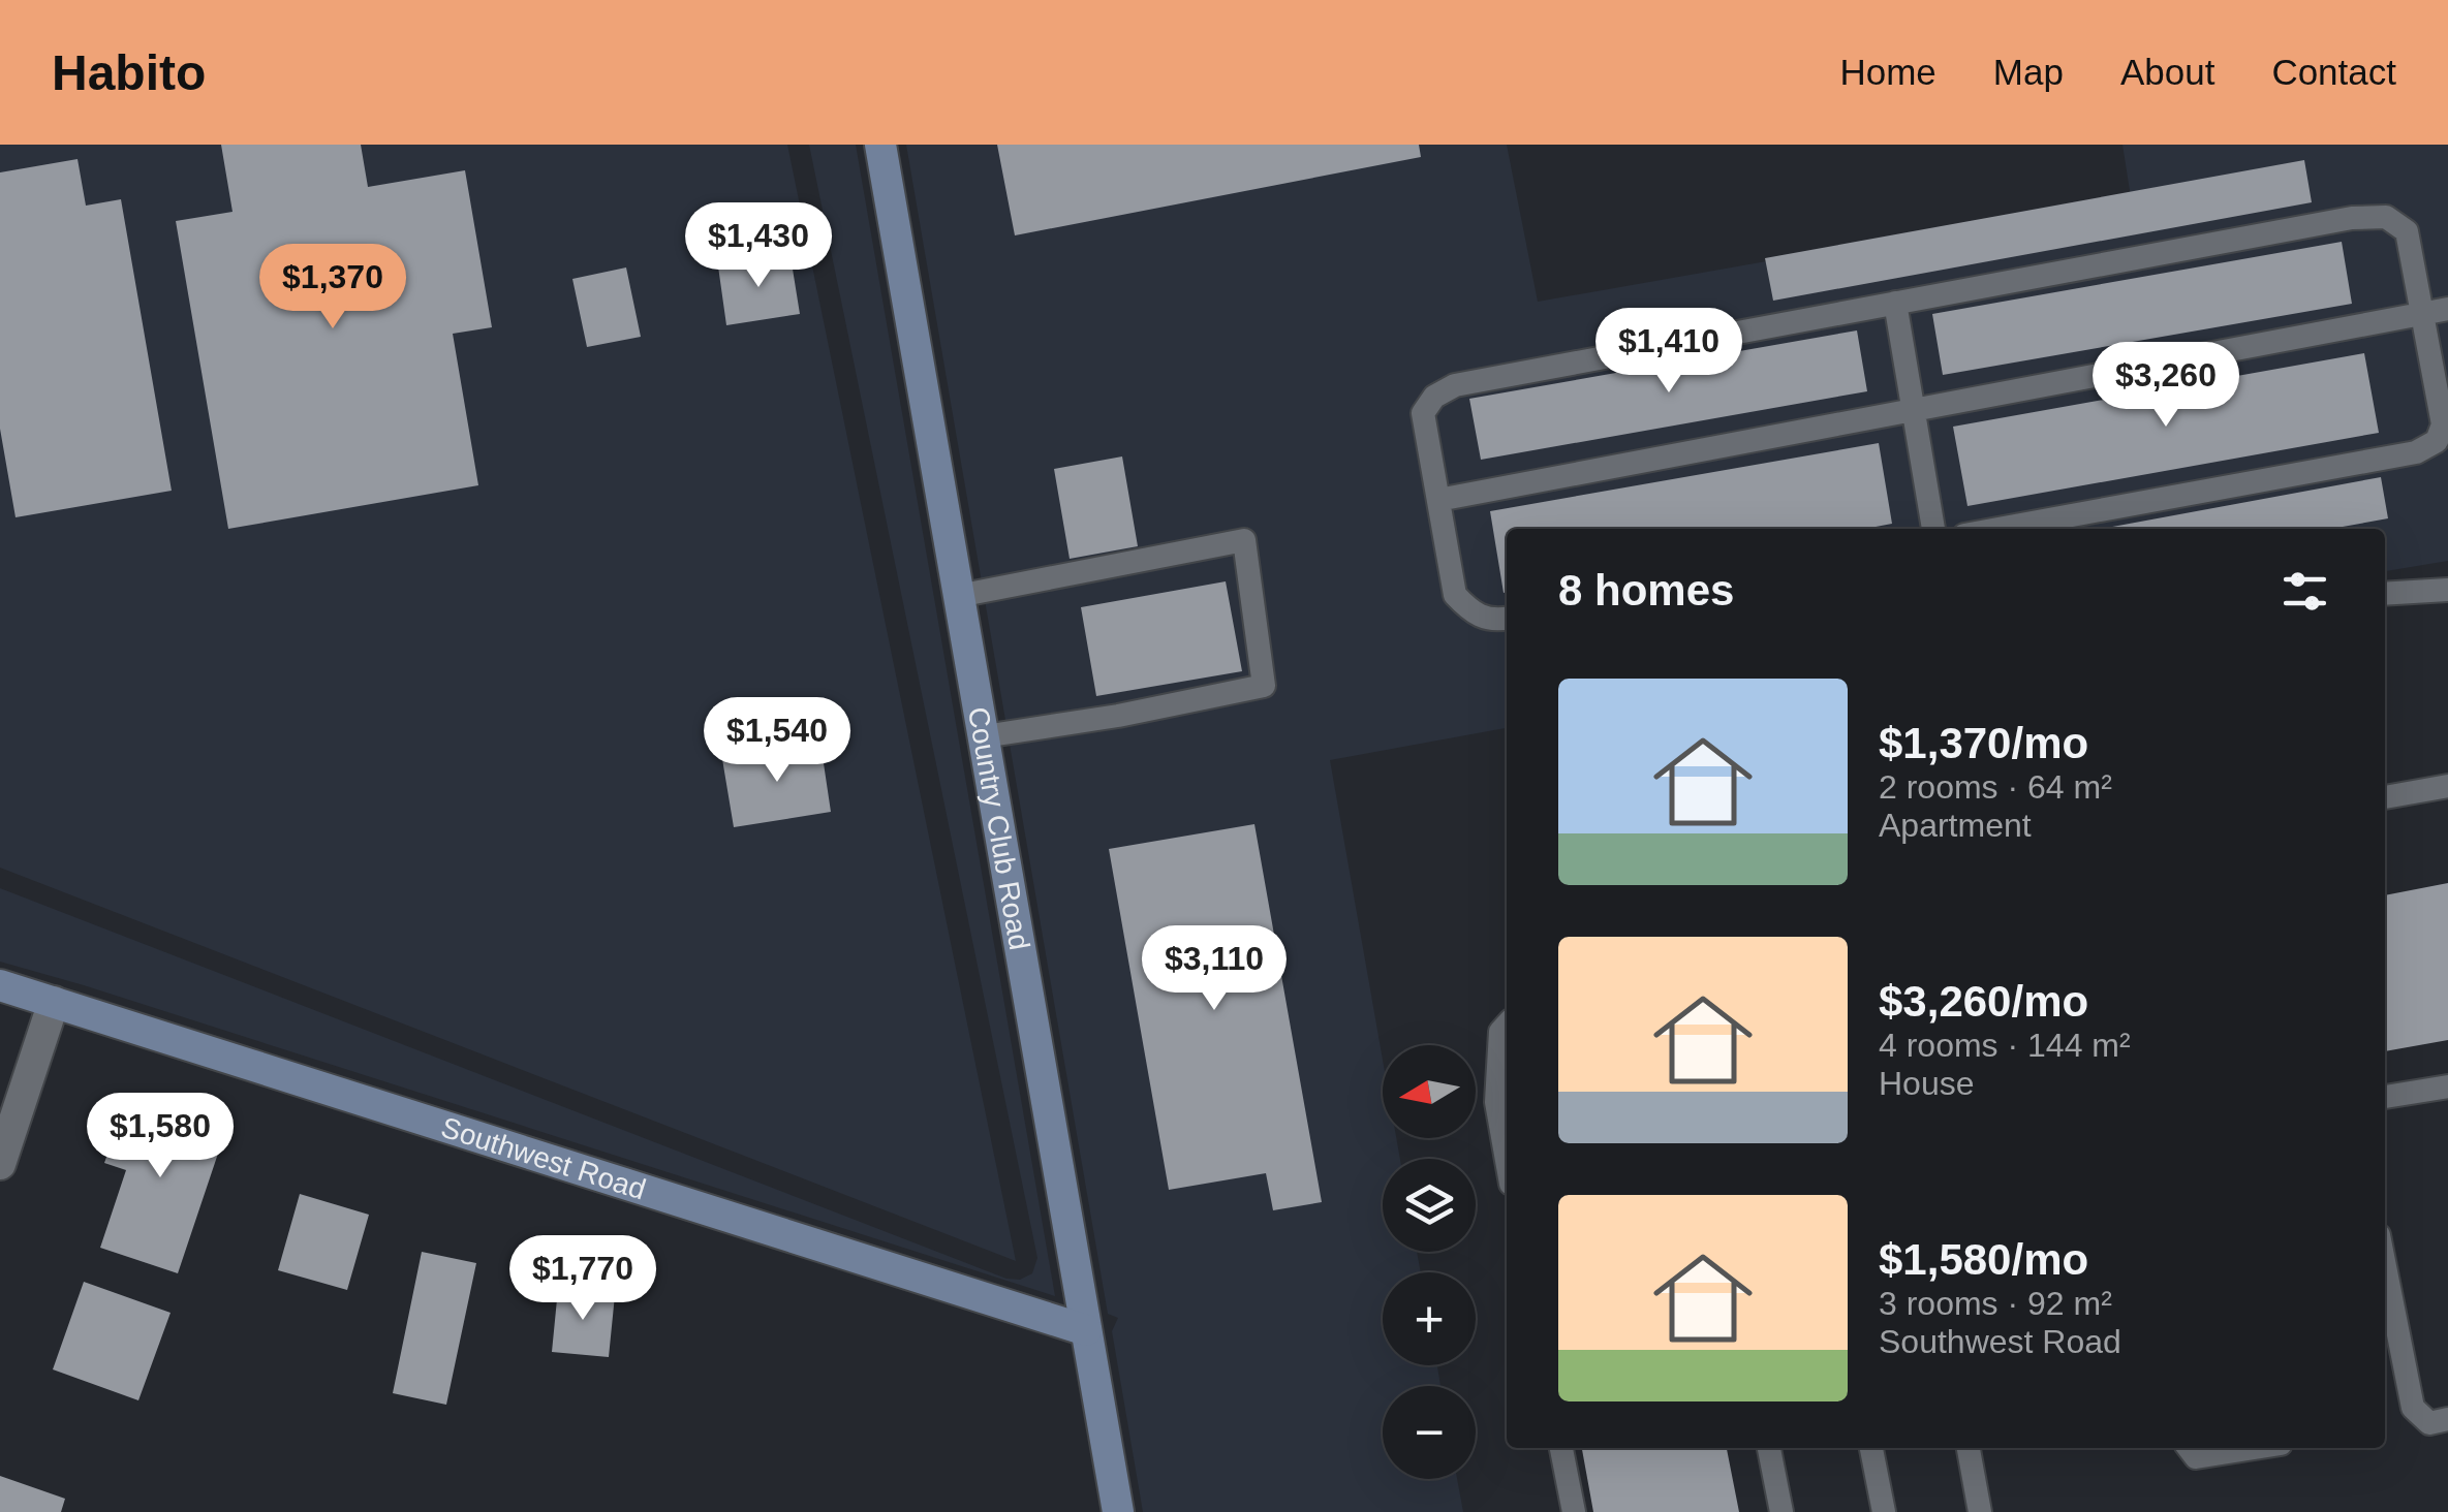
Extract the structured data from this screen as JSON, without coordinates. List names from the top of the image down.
{
  "streets": {
    "street": ["Country Club Road", "Southwest Road"]
  },
  "crossings": [
    ["Country Club Road", "Southwest Road"]
  ],
  "north": "left",
  "page": {
    "header": "Habito",
    "nav": [
      "Home",
      "Map",
      "About",
      "Contact"
    ],
    "price": [
      "$1,430",
      "$1,370",
      "$1,410",
      "$3,260",
      "$1,540",
      "$3,110",
      "$1,580",
      "$1,770"
    ],
    "heading": "8 homes",
    "list": [
      {
        "name": "$1,370/mo",
        "note": "2 rooms · 64 m² · Apartment"
      },
      {
        "name": "$3,260/mo",
        "note": "4 rooms · 144 m² · House"
      },
      {
        "name": "$1,580/mo",
        "note": "3 rooms · 92 m² · Southwest Road"
      }
    ],
    "map_buttons": ["+", "−"]
  }
}
